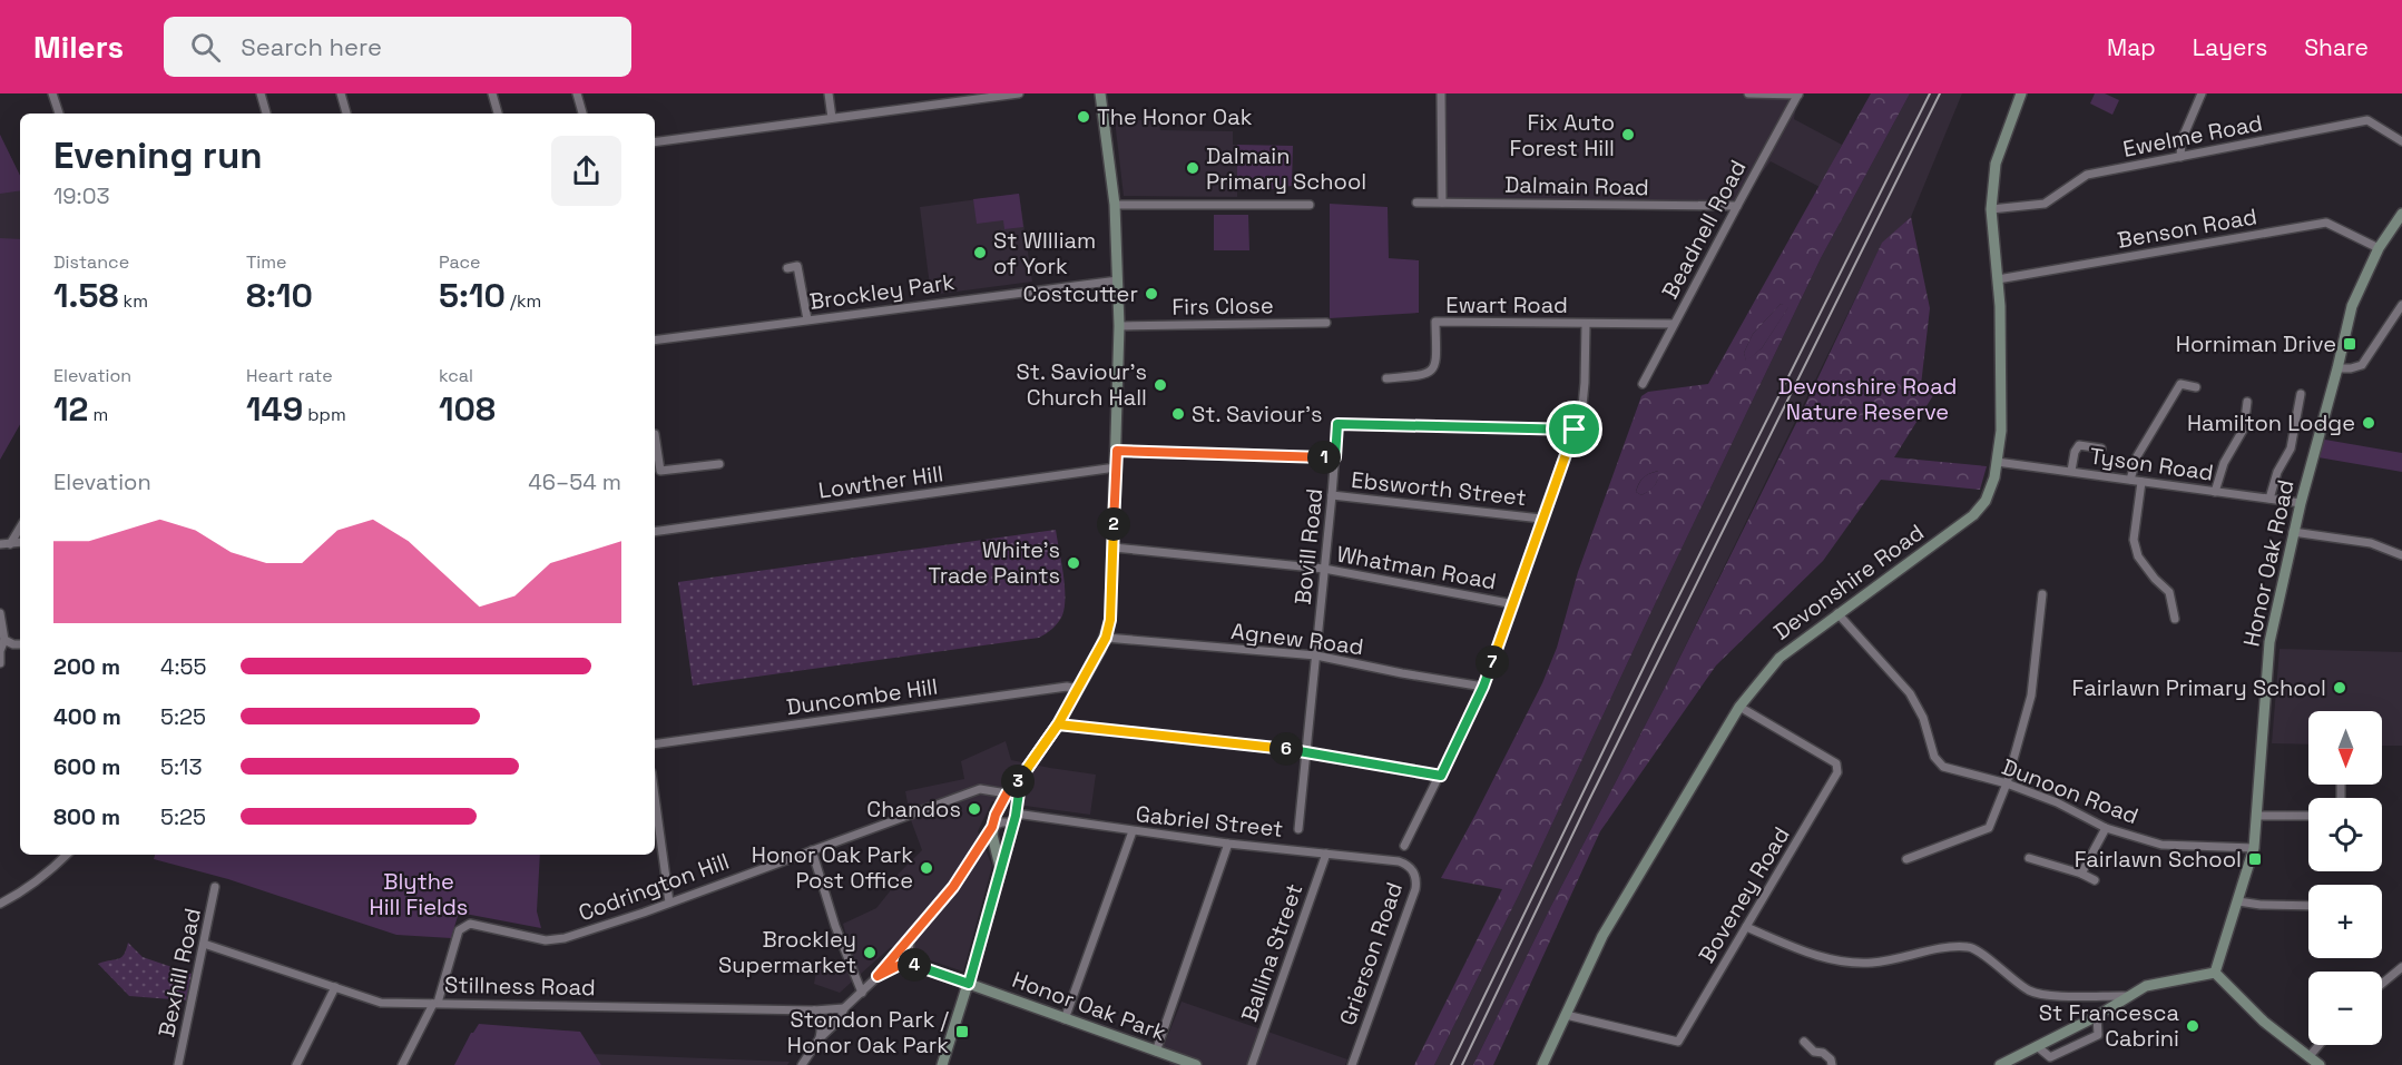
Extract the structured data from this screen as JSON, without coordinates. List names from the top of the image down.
{
  "streets": {
    "street": [
      "Ewelme Road",
      "Dalmain Road",
      "Benson Road",
      "Beadnell Road",
      "Brockley Park",
      "Ewart Road",
      "Firs Close",
      "Tyson Road",
      "Lowther Hill",
      "Ebsworth Street",
      "Bovill Road",
      "Honor Oak Road",
      "Whatman Road",
      "Devonshire Road",
      "Agnew Road",
      "Duncombe Hill",
      "Dunoon Road",
      "Gabriel Street",
      "Codrington Hill",
      "Boveney Road",
      "Ballina Street",
      "Grierson Road",
      "Bexhill Road",
      "Stillness Road",
      "Honor Oak Park"
    ]
  },
  "crossings": [
    ["Ewelme Road", "Devonshire Road"],
    ["Dalmain Road", "Beadnell Road"],
    ["Benson Road", "Honor Oak Road"],
    ["Benson Road", "Devonshire Road"],
    ["Beadnell Road", "Ewart Road"],
    ["Tyson Road", "Honor Oak Road"],
    ["Tyson Road", "Devonshire Road"],
    ["Ebsworth Street", "Bovill Road"],
    ["Bovill Road", "Whatman Road"],
    ["Bovill Road", "Agnew Road"],
    ["Honor Oak Road", "Dunoon Road"],
    ["Devonshire Road", "Dunoon Road"],
    ["Devonshire Road", "Boveney Road"],
    ["Gabriel Street", "Ballina Street"],
    ["Gabriel Street", "Grierson Road"],
    ["Codrington Hill", "Stillness Road"],
    ["Bexhill Road", "Stillness Road"]
  ],
  "parks": ["Devonshire Road Nature Reserve", "Blythe Hill Fields"],
  "places": {
    "other": [
      "The Honor Oak",
      "Fix Auto Forest Hill",
      "Dalmain Primary School",
      "St WIlliam of York",
      "Costcutter",
      "St. Saviour's Church Hall",
      "St. Saviour's",
      "Hamilton Lodge",
      "White's Trade Paints",
      "Fairlawn Primary School",
      "Chandos",
      "Honor Oak Park Post Office",
      "Brockley Supermarket",
      "St Francesca Cabrini"
    ],
    "transit": ["Horniman Drive", "Fairlawn School", "Stondon Park / Honor Oak Park"]
  },
  "north": "bottom",
  "page": {
    "header": "Milers",
    "search": "Search here",
    "nav": ["Map", "Layers", "Share"],
    "heading": ["Evening run", "19:03"],
    "stats": [
      ["Distance", "1.58 km"],
      ["Time", "8:10"],
      ["Pace", "5:10 /km"],
      ["Elevation", "12 m"],
      ["Heart rate", "149 bpm"],
      ["kcal", "108"]
    ],
    "pins": [
      "1",
      "2",
      "7",
      "6",
      "3",
      "4"
    ],
    "chart": ["Elevation", "46–54 m"],
    "list": [
      {
        "name": "200 m",
        "note": "4:55"
      },
      {
        "name": "400 m",
        "note": "5:25"
      },
      {
        "name": "600 m",
        "note": "5:13"
      },
      {
        "name": "800 m",
        "note": "5:25"
      }
    ],
    "map_buttons": ["+", "−"]
  }
}
